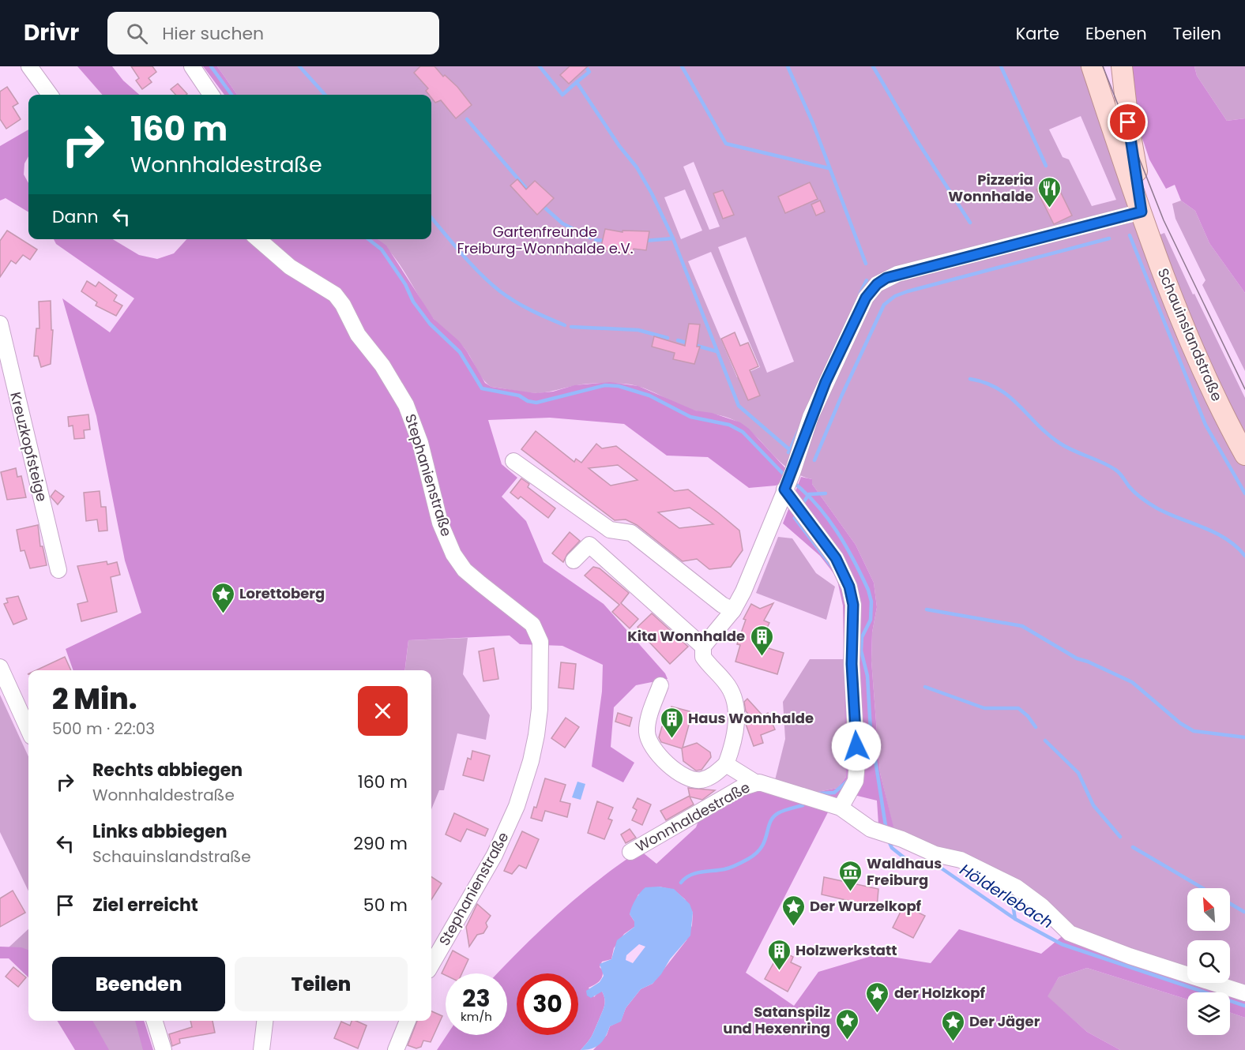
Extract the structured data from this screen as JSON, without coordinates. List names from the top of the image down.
{
  "streets": {
    "main road": ["Schauinslandstraße"],
    "street": ["Kreuzkopfsteige", "Stephanienstraße", "Wonnhaldestraße"]
  },
  "water": ["Hölderlebach"],
  "parks": ["Gartenfreunde Freiburg-Wonnhalde e.V."],
  "places": {
    "restaurant": ["Pizzeria Wonnhalde"],
    "place": [
      "Lorettoberg",
      "Der Wurzelkopf",
      "der Holzkopf",
      "Satanspilz und Hexenring",
      "Der Jäger"
    ],
    "building": ["Kita Wonnhalde", "Haus Wonnhalde", "Holzwerkstatt"],
    "museum": ["Waldhaus Freiburg"]
  },
  "north": "top left",
  "page": {
    "header": "Drivr",
    "search": "Hier suchen",
    "nav": ["Karte", "Ebenen", "Teilen"],
    "turn": ["160 m", "Wonnhaldestraße"],
    "then": "Dann",
    "heading": ["2 Min.", "500 m · 22:03"],
    "list": [
      {
        "name": "Rechts abbiegen",
        "note": "Wonnhaldestraße",
        "value": "160 m"
      },
      {
        "name": "Links abbiegen",
        "note": "Schauinslandstraße",
        "value": "290 m"
      },
      {
        "name": "Ziel erreicht",
        "value": "50 m"
      }
    ],
    "buttons": ["Beenden", "Teilen"],
    "speed": "23 km/h",
    "limit": "30"
  }
}
